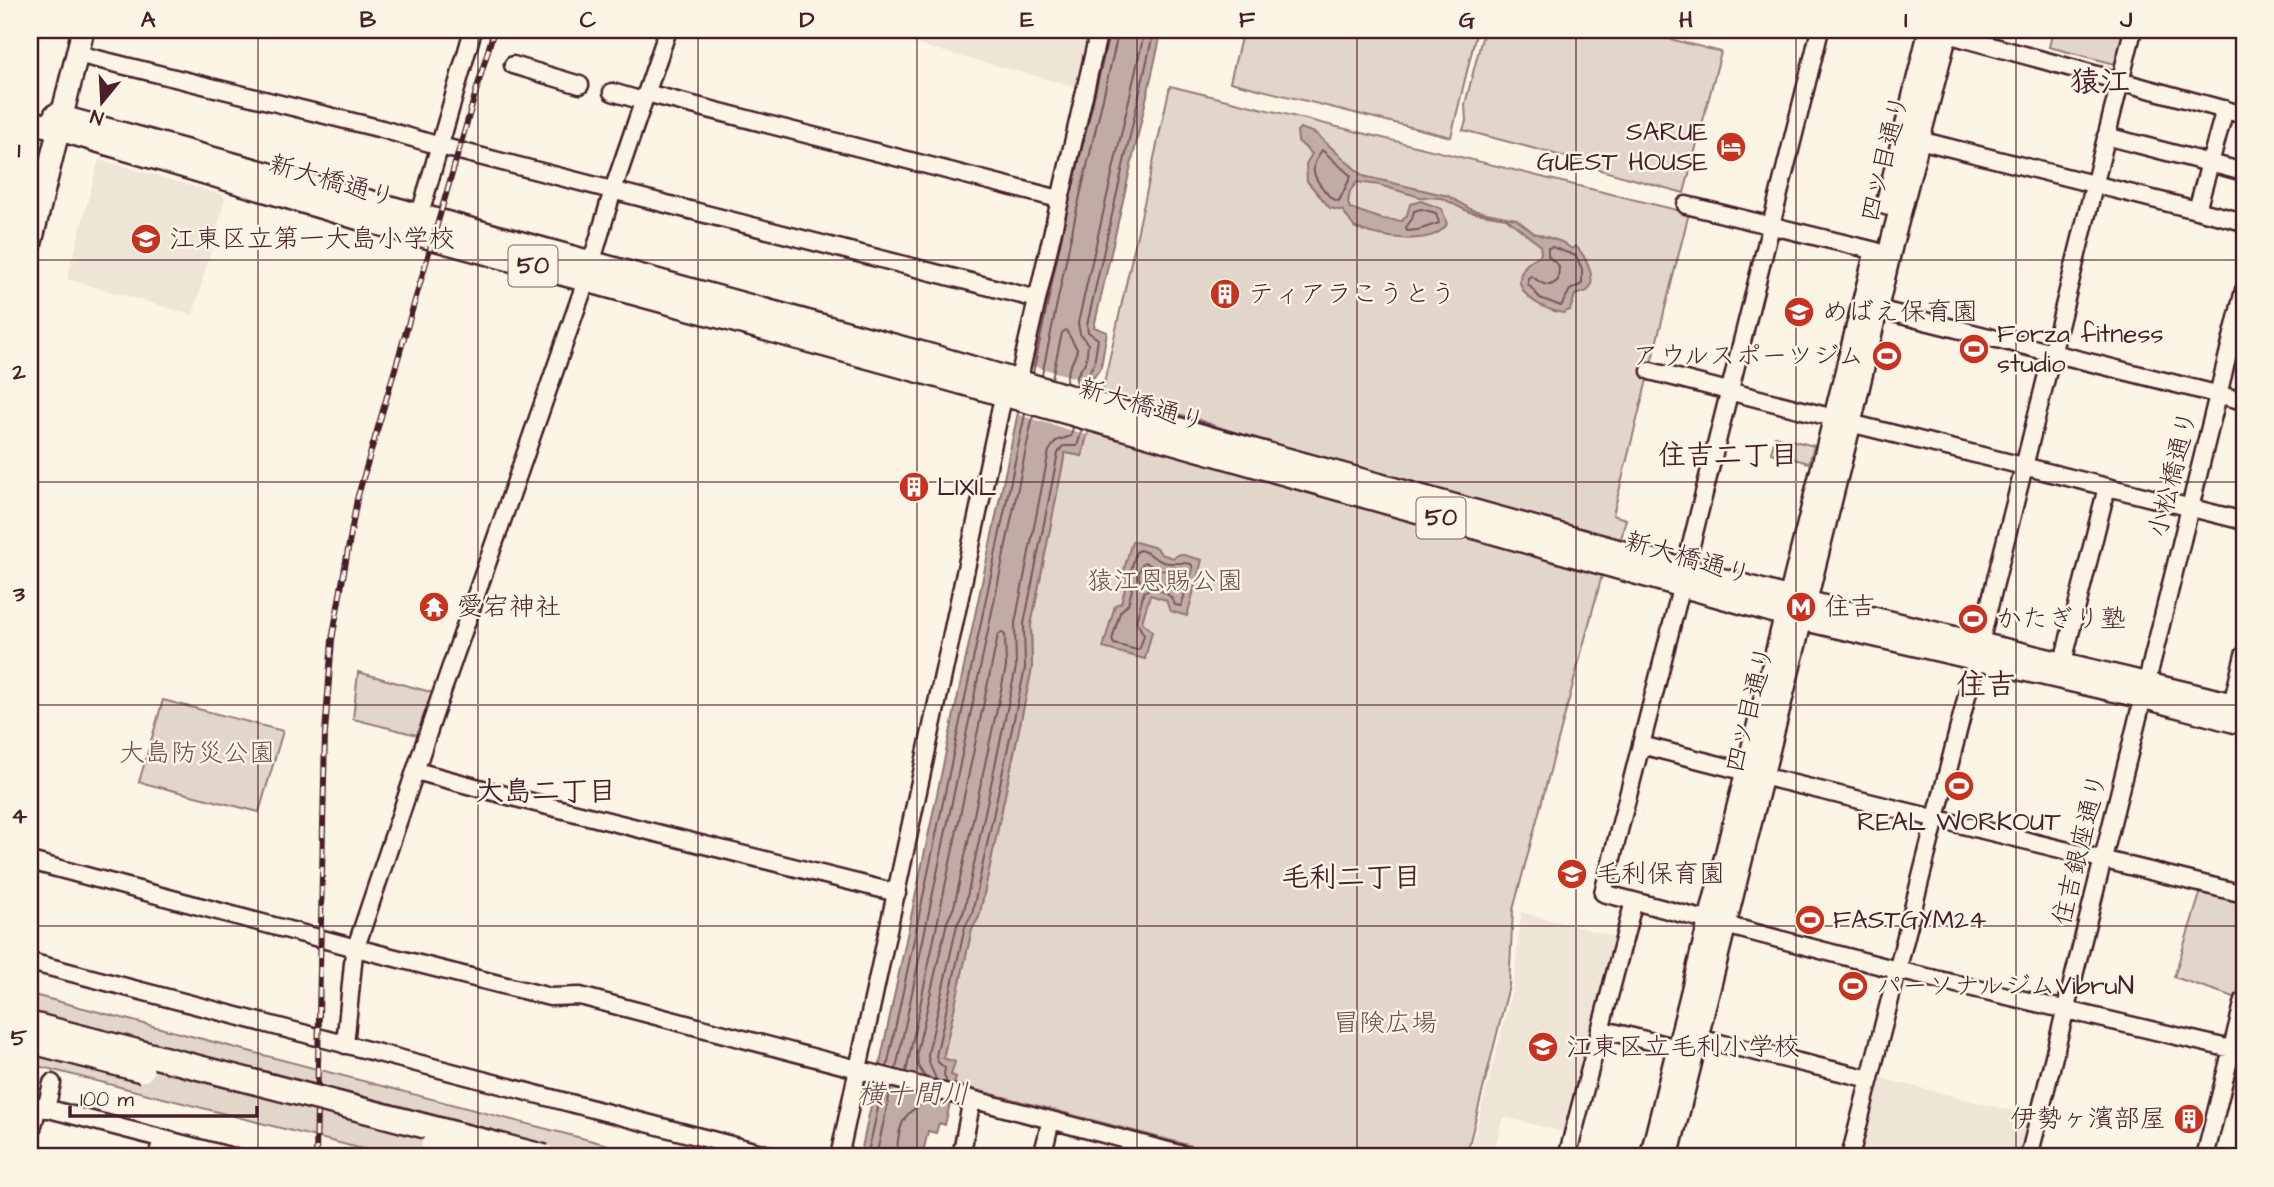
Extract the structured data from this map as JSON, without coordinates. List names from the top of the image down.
{
  "streets": {
    "main road": ["四ツ目通り", "新大橋通り", "50"],
    "street": ["小松橋通り", "住吉銀座通り"]
  },
  "crossings": [
    ["四ツ目通り", "新大橋通り"],
    ["新大橋通り", "小松橋通り"],
    ["小松橋通り", "住吉銀座通り"]
  ],
  "districts": [
    "猿江",
    "住吉二丁目",
    "住吉",
    "大島二丁目",
    "毛利二丁目"
  ],
  "water": ["横十間川"],
  "parks": ["猿江恩賜公園", "大島防災公園", "冒険広場"],
  "places": {
    "hotel": ["SARUE GUEST HOUSE"],
    "school or university": [
      "江東区立第一大島小学校",
      "めばえ保育園",
      "毛利保育園",
      "江東区立毛利小学校"
    ],
    "building": ["ティアラこうとう", "LIXIL", "伊勢ヶ濱部屋"],
    "sports": [
      "Forza fitness studio",
      "アウルスポーツジム",
      "かたぎり塾",
      "REAL WORKOUT",
      "FASTGYM24",
      "パーソナルジムVibruN"
    ],
    "temple": ["愛宕神社"],
    "metro station": ["住吉"]
  },
  "scale_bar": "100 m",
  "north": "bottom",
  "grid": {
    "columns": [
      "A",
      "B",
      "C",
      "D",
      "E",
      "F",
      "G",
      "H",
      "I",
      "J"
    ],
    "rows": [
      "1",
      "2",
      "3",
      "4",
      "5"
    ]
  }
}
